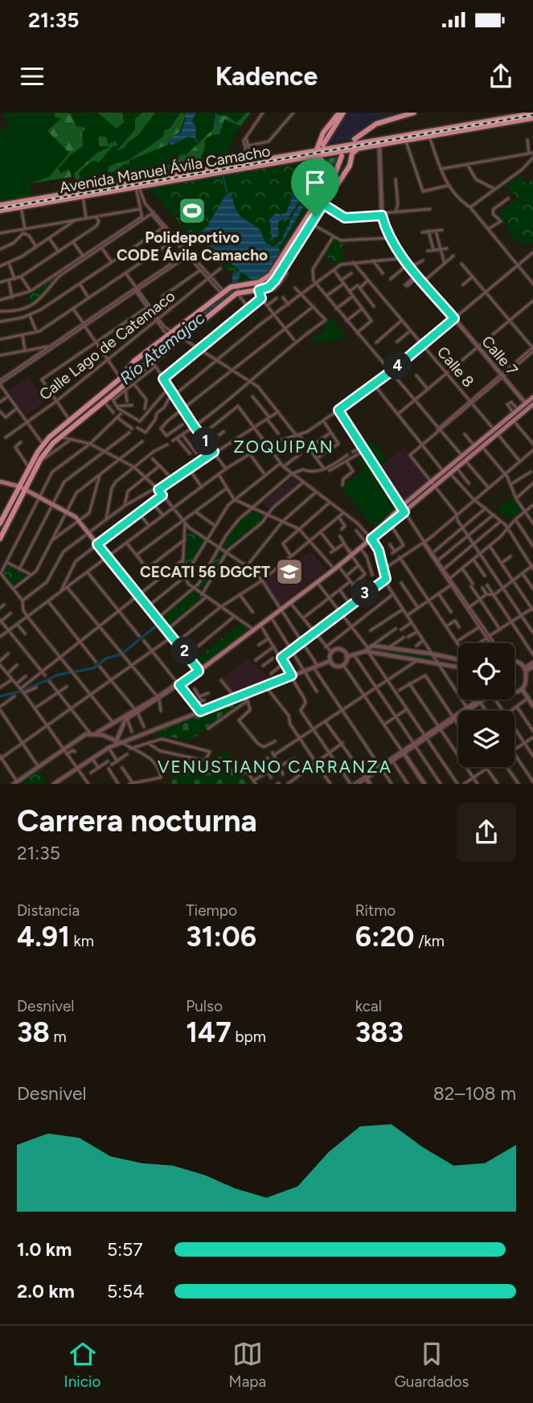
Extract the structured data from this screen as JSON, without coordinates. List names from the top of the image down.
{
  "streets": {
    "main road": ["Avenida Manuel Ávila Camacho"],
    "street": ["Calle Lago de Catemaco", "Calle 7", "Calle 8"]
  },
  "crossings": [
    ["Avenida Manuel Ávila Camacho", "Calle 7"]
  ],
  "districts": ["ZOQUIPAN", "VENUSTIANO CARRANZA"],
  "water": ["Río Atemajac"],
  "places": {
    "sports": ["Polideportivo CODE Ávila Camacho"],
    "school or university": ["CECATI 56 DGCFT"]
  },
  "page": {
    "status": "21:35",
    "header": "Kadence",
    "pins": [
      "4",
      "1",
      "3",
      "2"
    ],
    "heading": ["Carrera nocturna", "21:35"],
    "stats": [
      ["Distancia", "4.91 km"],
      ["Tiempo", "31:06"],
      ["Ritmo", "6:20 /km"],
      ["Desnivel", "38 m"],
      ["Pulso", "147 bpm"],
      ["kcal", "383"]
    ],
    "chart": ["Desnivel", "82–108 m"],
    "list": [
      {
        "name": "1.0 km",
        "note": "5:57"
      },
      {
        "name": "2.0 km",
        "note": "5:54"
      }
    ],
    "tabs": ["Inicio", "Mapa", "Guardados"]
  }
}
